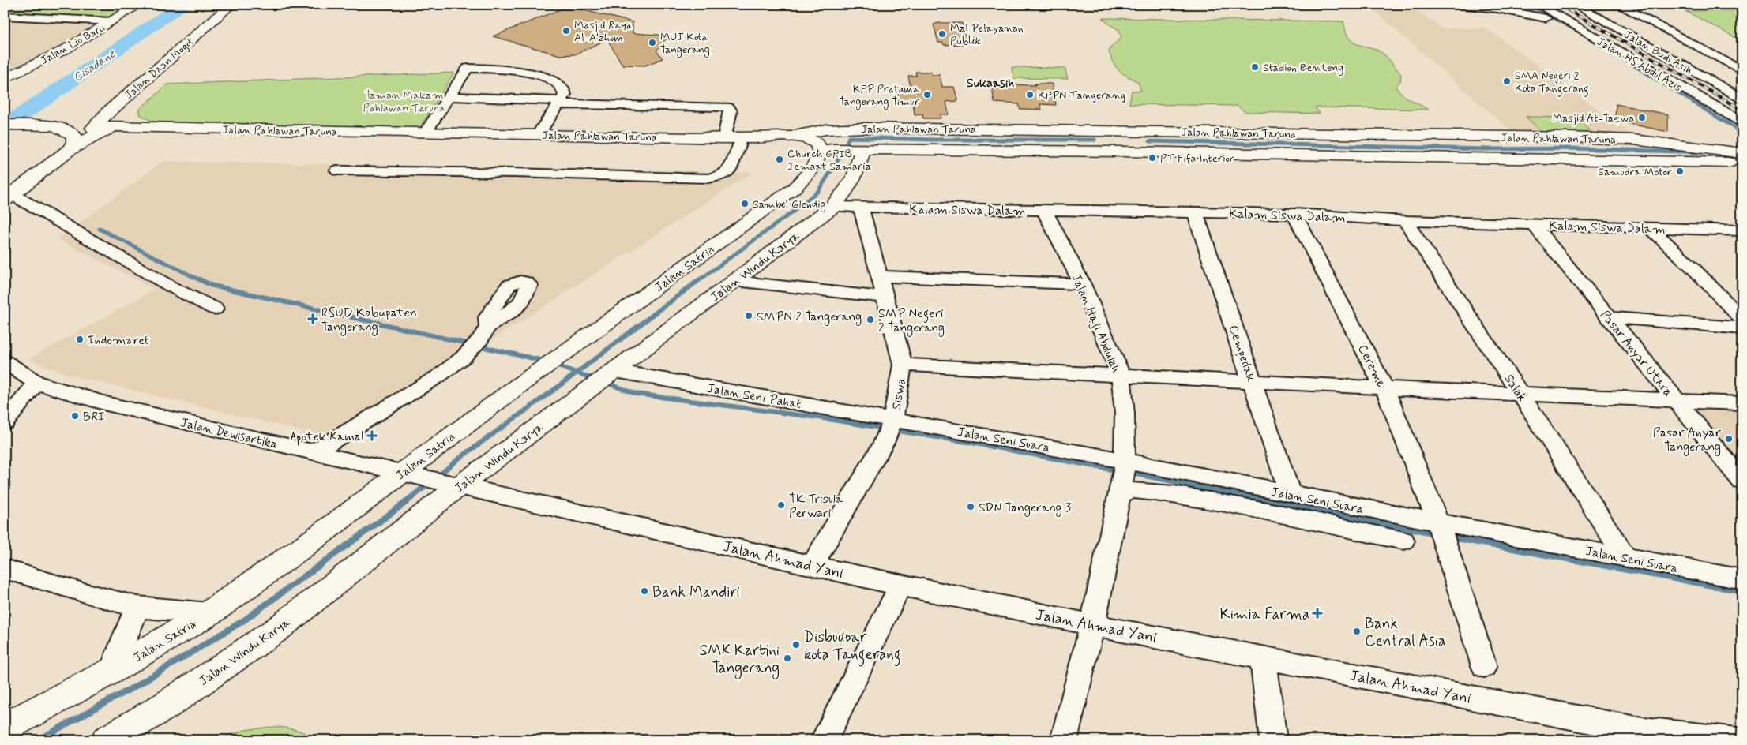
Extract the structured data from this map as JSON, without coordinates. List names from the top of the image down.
{
  "streets": {
    "main road": [
      "Jalan Lio Baru",
      "Jalan Daan Mogot",
      "Jalan Pahlawan Taruna",
      "Jalan Windu Karya",
      "Jalan Satria"
    ],
    "street": [
      "Jalan Budi Asih",
      "Jalan HS Abdul Azis",
      "Kalam Siswa Dalam",
      "Jalan Haji Abdulah",
      "Cempedak",
      "Pasar Anyar Utara",
      "Cereme",
      "Salak",
      "Siswa",
      "Jalan Seni Pahat",
      "Jalan Dewisartika",
      "Jalan Seni Suara",
      "Jalan Ahmad Yani"
    ]
  },
  "crossings": [
    ["Jalan Daan Mogot", "Jalan Pahlawan Taruna"],
    ["Jalan Pahlawan Taruna", "Jalan Windu Karya"],
    ["Jalan Pahlawan Taruna", "Jalan Satria"],
    ["Kalam Siswa Dalam", "Jalan Windu Karya"],
    ["Kalam Siswa Dalam", "Jalan Haji Abdulah"],
    ["Kalam Siswa Dalam", "Cempedak"],
    ["Kalam Siswa Dalam", "Pasar Anyar Utara"],
    ["Kalam Siswa Dalam", "Cereme"],
    ["Kalam Siswa Dalam", "Salak"],
    ["Kalam Siswa Dalam", "Siswa"],
    ["Jalan Windu Karya", "Jalan Seni Pahat"],
    ["Jalan Windu Karya", "Jalan Dewisartika"],
    ["Jalan Windu Karya", "Jalan Ahmad Yani"],
    ["Jalan Satria", "Jalan Dewisartika"],
    ["Jalan Haji Abdulah", "Jalan Seni Suara"],
    ["Jalan Haji Abdulah", "Jalan Ahmad Yani"],
    ["Cempedak", "Jalan Seni Suara"],
    ["Cereme", "Jalan Seni Suara"],
    ["Salak", "Jalan Seni Suara"],
    ["Siswa", "Jalan Seni Pahat"],
    ["Siswa", "Jalan Seni Suara"],
    ["Siswa", "Jalan Ahmad Yani"],
    ["Jalan Seni Pahat", "Jalan Seni Suara"],
    ["Jalan Dewisartika", "Jalan Ahmad Yani"]
  ],
  "districts": ["Sukaasih"],
  "water": ["Cisadane"],
  "parks": ["Taman Makam Pahlawan Taruna"],
  "places": {
    "other": [
      "Masjid Raya Al-A'zhom",
      "Mal Pelayanan Publik",
      "MUI Kota Tangerang",
      "Stadion Benteng",
      "SMA Negeri 2 Kota Tangerang",
      "KPP Pratama Tangerang Timur",
      "KPPN Tangerang",
      "Masjid At-Taqwa",
      "PT Fifa Interior",
      "Church GPIB Jemaat Samaria",
      "Samudra Motor",
      "Sambel Glendig",
      "SMPN 2 Tangerang",
      "SMP Negeri 2 Tangerang",
      "Indomaret",
      "BRI",
      "Pasar Anyar Tangerang",
      "TK Trisula Perwari",
      "SDN Tangerang 3",
      "Bank Mandiri",
      "Bank Central Asia",
      "Disbudpar kota Tangerang",
      "SMK Kartini Tangerang"
    ],
    "health": ["RSUD Kabupaten Tangerang", "Apotek Kamal", "Kimia Farma"]
  }
}
